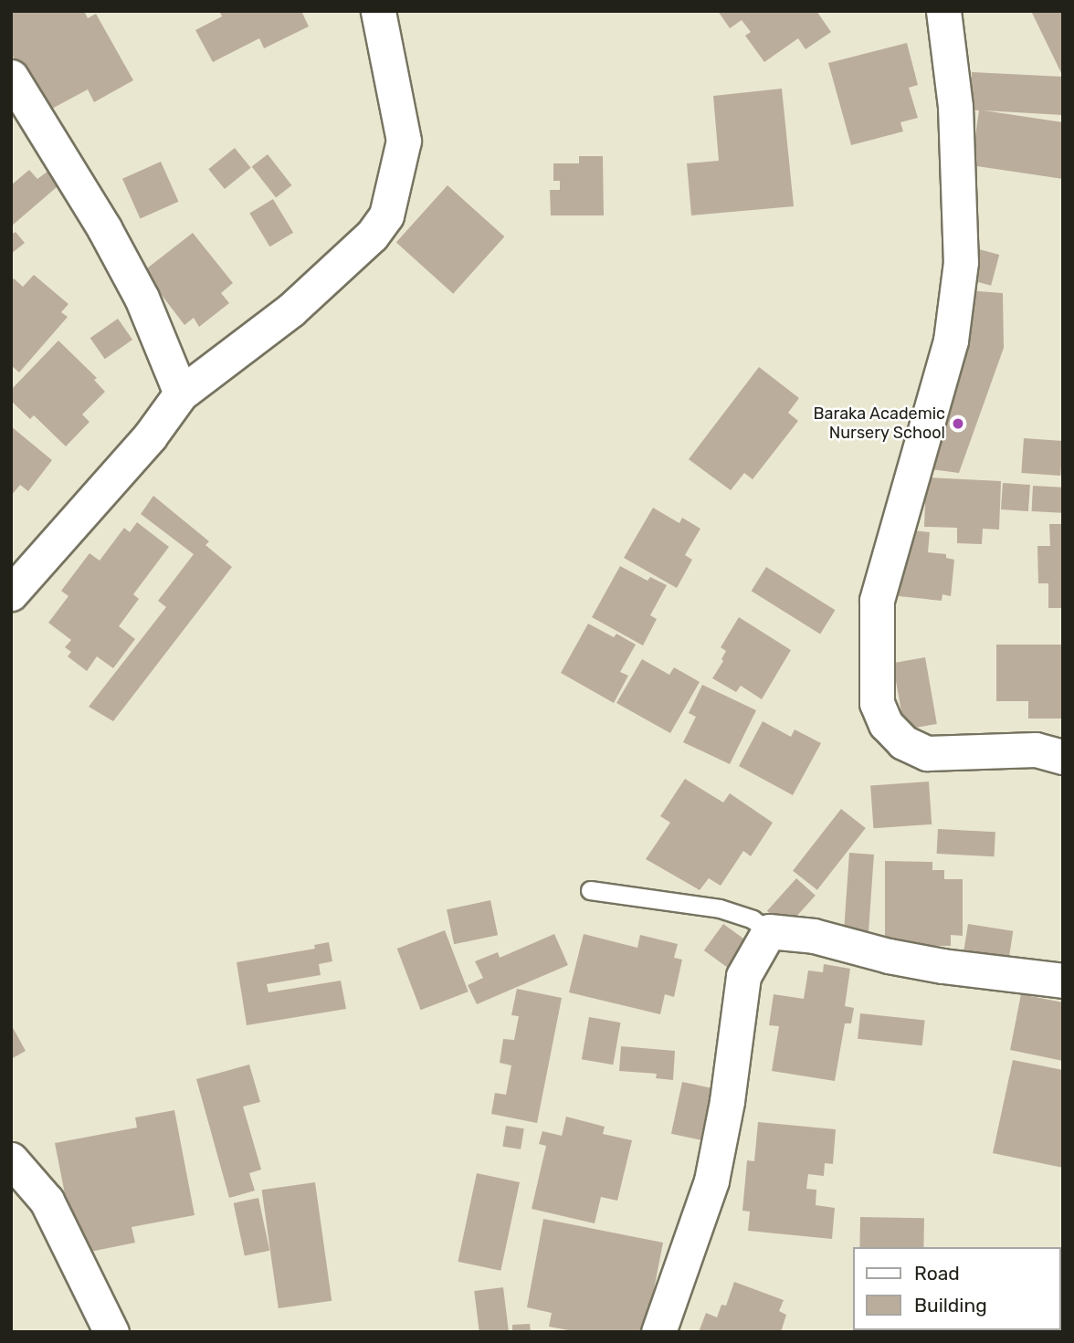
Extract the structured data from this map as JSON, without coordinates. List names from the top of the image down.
{
  "places": ["Baraka Academic Nursery School"],
  "legend": ["Road", "Building"]
}
